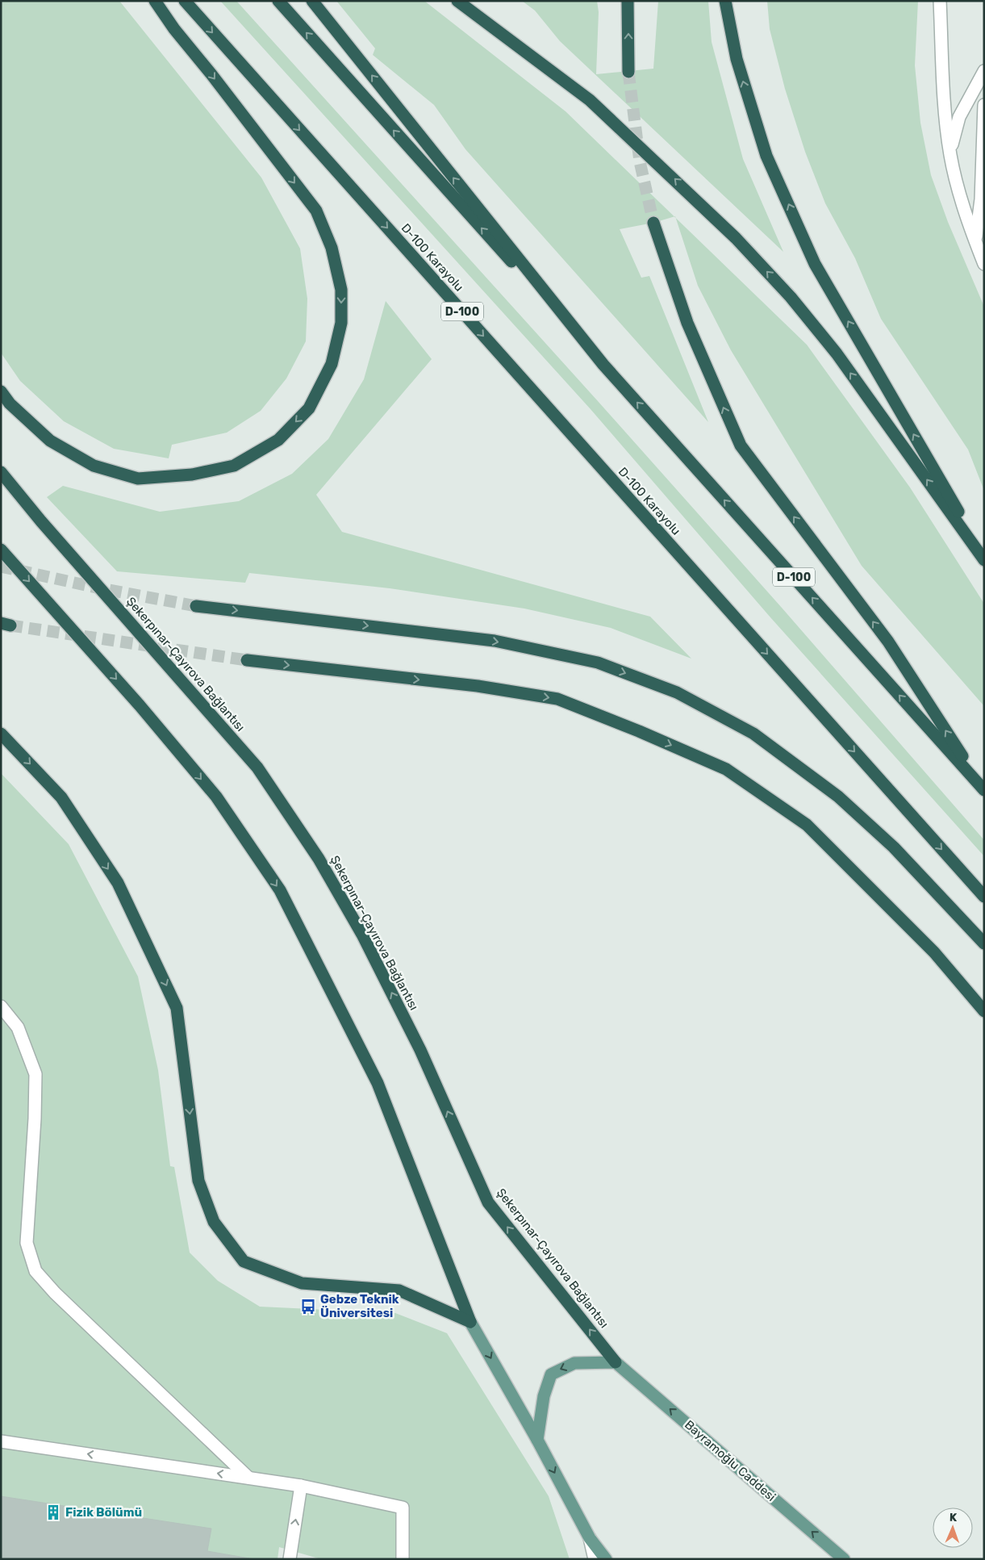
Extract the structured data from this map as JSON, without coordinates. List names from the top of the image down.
{
  "streets": {
    "highway": ["D-100 Karayolu", "D-100", "Şekerpınar-Çayırova Bağlantısı"],
    "main road": ["Bayramoğlu Caddesi"]
  },
  "crossings": [
    ["Şekerpınar-Çayırova Bağlantısı", "Bayramoğlu Caddesi"]
  ],
  "one_way": ["Bayramoğlu Caddesi"],
  "places": {
    "bus stop": ["Gebze Teknik Üniversitesi"],
    "building": ["Fizik Bölümü"]
  },
  "north": "top"
}
